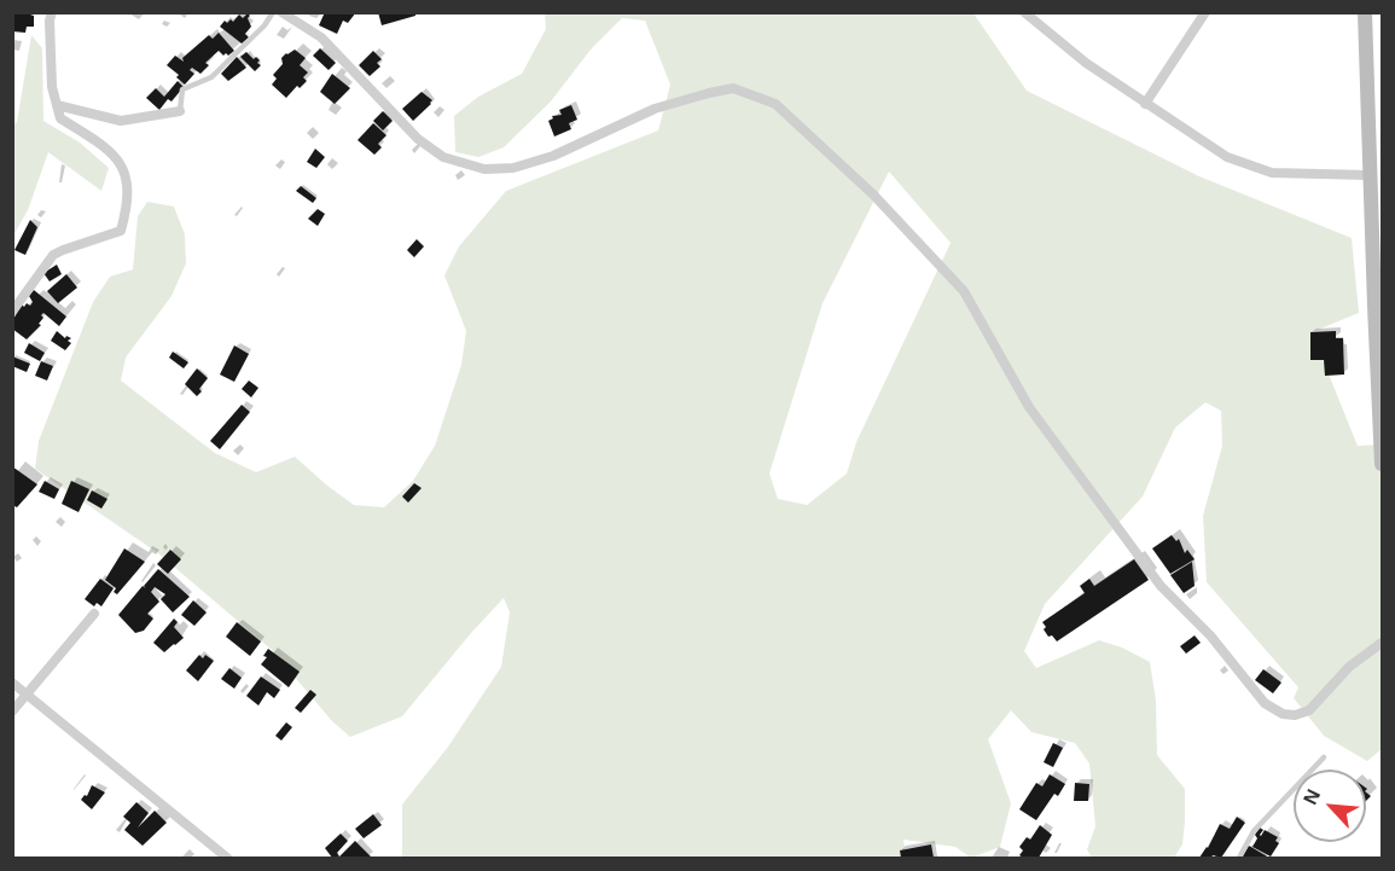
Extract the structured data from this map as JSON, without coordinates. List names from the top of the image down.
{
  "north": "top left"
}
